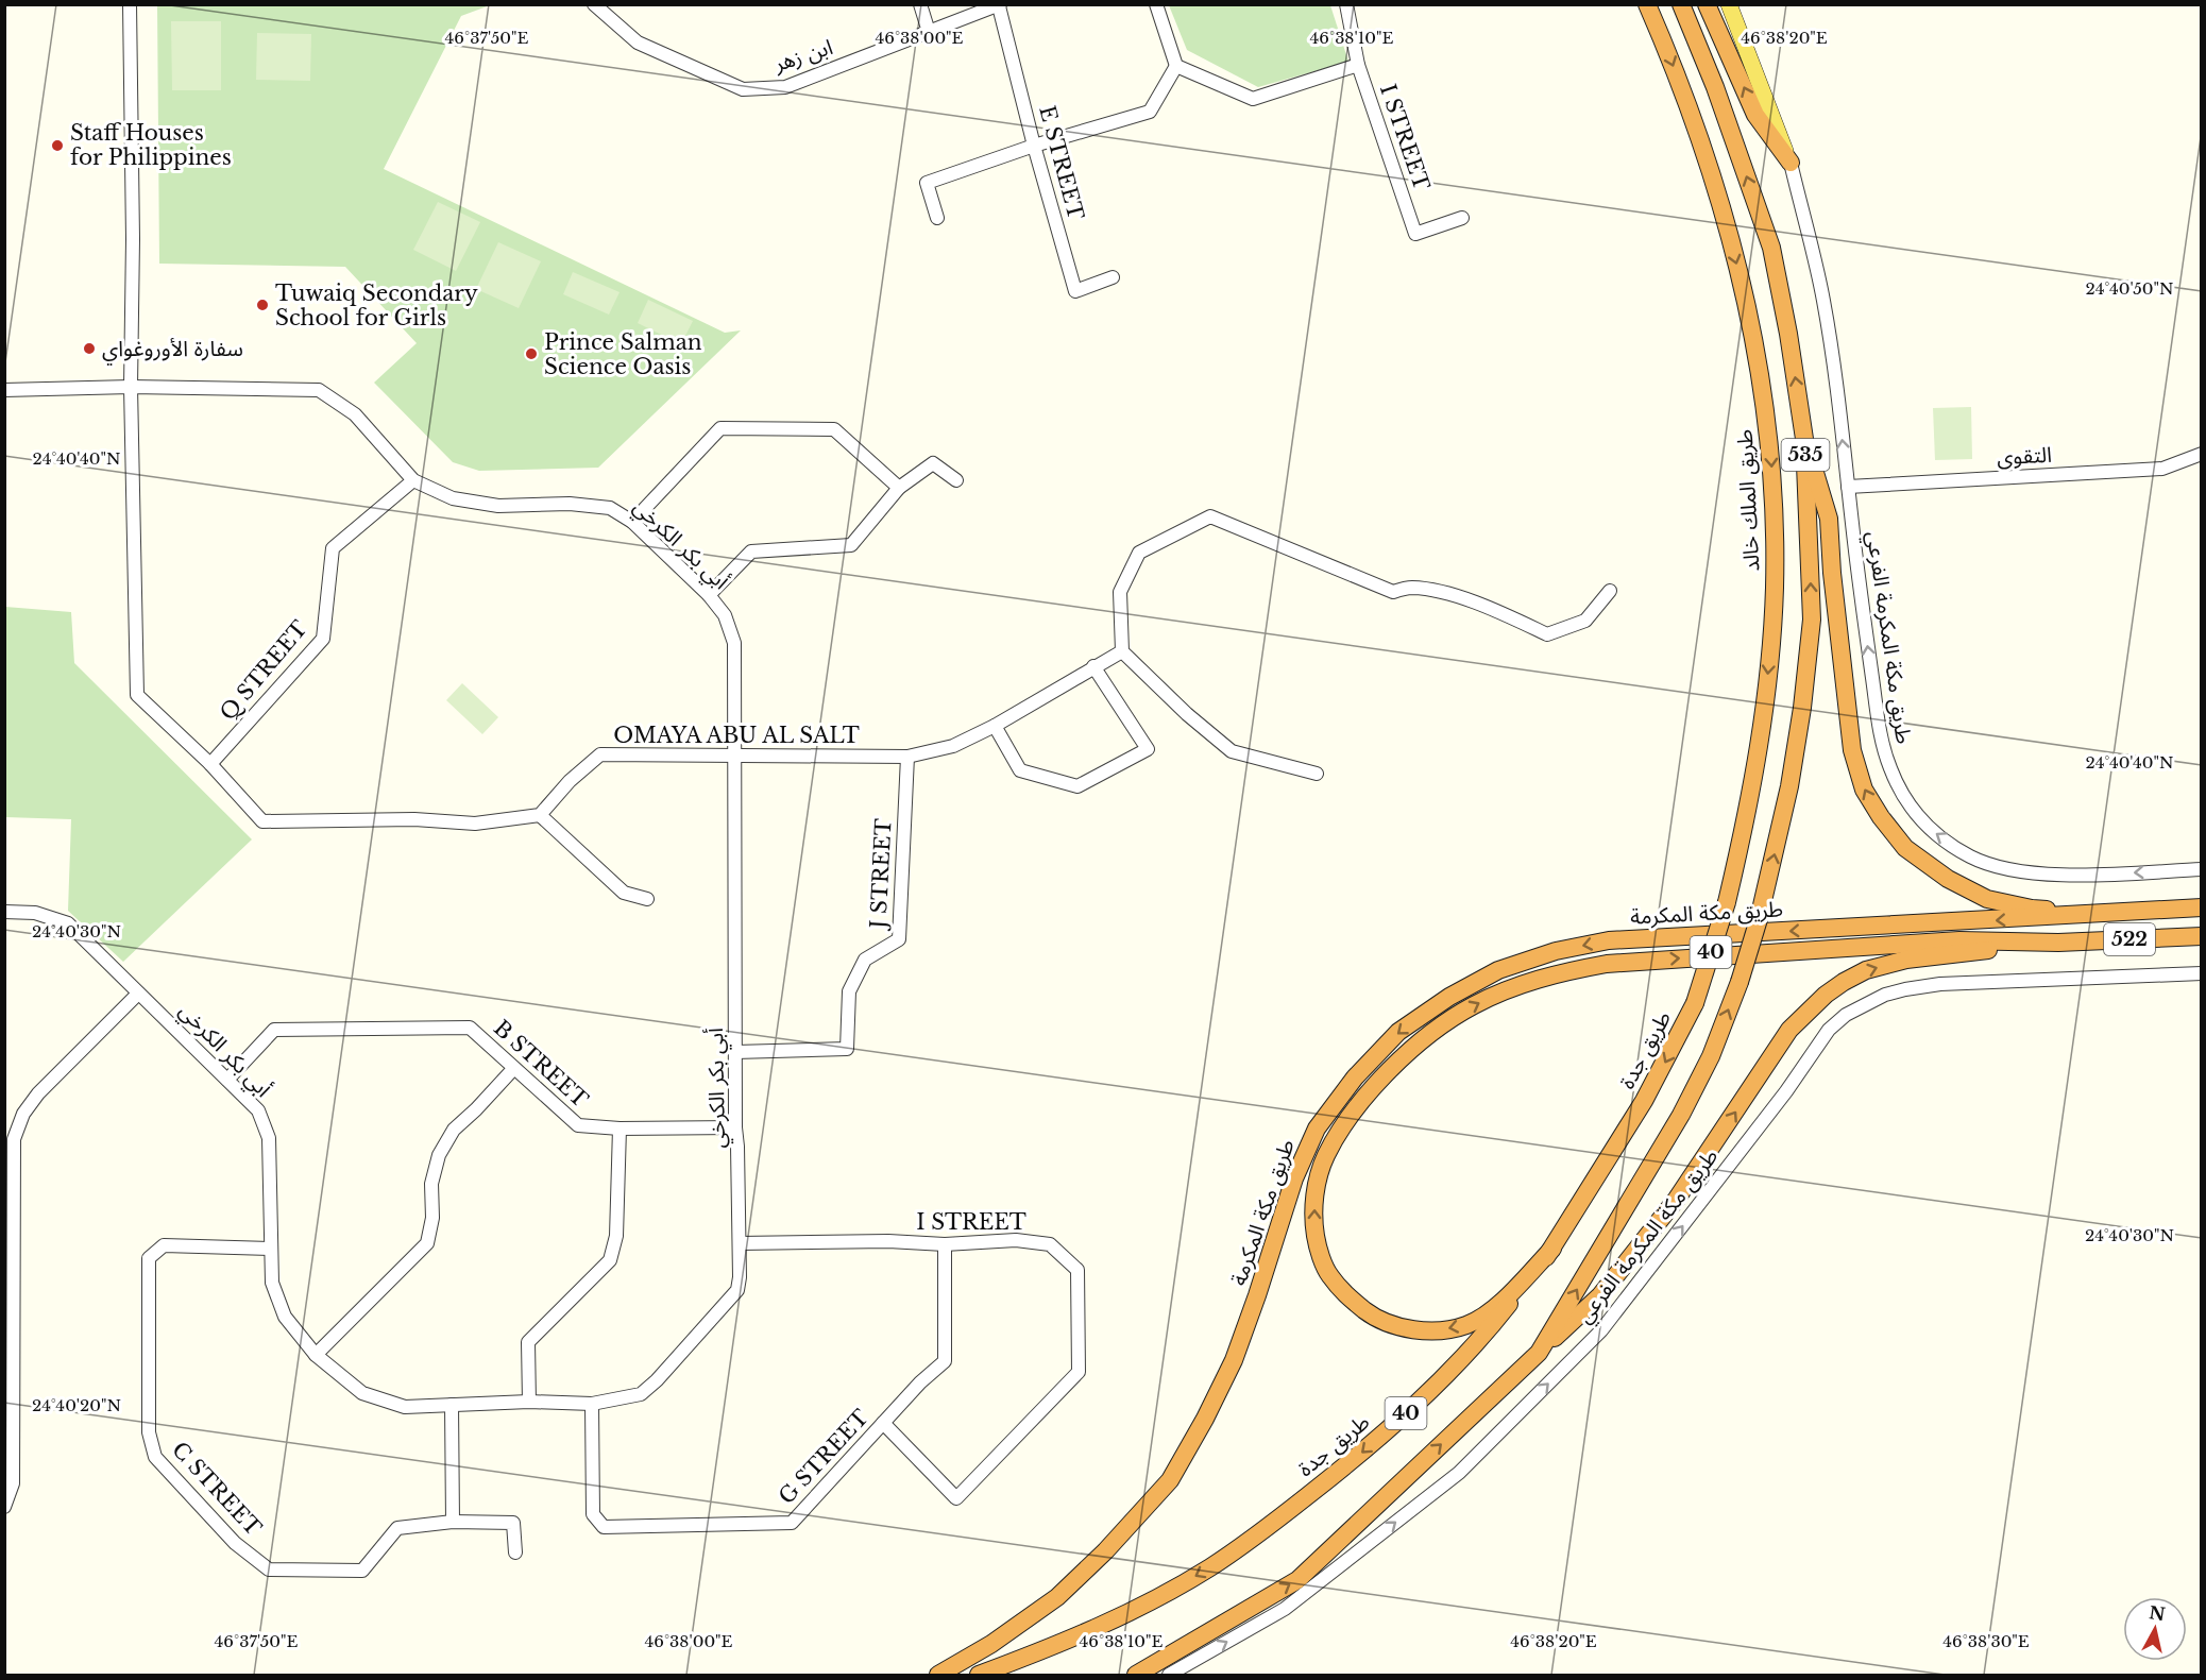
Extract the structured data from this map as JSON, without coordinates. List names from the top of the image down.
{
  "streets": {
    "highway": [
      "535",
      "طريق الملك خالد",
      "طريق مكة المكرمة",
      "522",
      "40",
      "طريق جدة"
    ],
    "street": [
      "ابن زهر",
      "I STREET",
      "E STREET",
      "التقوى",
      "أبي بكر الكرخي",
      "طريق مكة المكرمة الفرعي",
      "Q STREET",
      "OMAYA ABU AL SALT",
      "J STREET",
      "B STREET",
      "G STREET",
      "C STREET"
    ]
  },
  "crossings": [
    ["ابن زهر", "E STREET"],
    ["I STREET", "أبي بكر الكرخي"],
    ["I STREET", "G STREET"],
    ["535", "40"],
    ["التقوى", "طريق مكة المكرمة الفرعي"],
    ["طريق الملك خالد", "طريق جدة"],
    ["أبي بكر الكرخي", "Q STREET"],
    ["أبي بكر الكرخي", "OMAYA ABU AL SALT"],
    ["أبي بكر الكرخي", "J STREET"],
    ["أبي بكر الكرخي", "B STREET"],
    ["أبي بكر الكرخي", "G STREET"],
    ["أبي بكر الكرخي", "C STREET"],
    ["OMAYA ABU AL SALT", "J STREET"],
    ["طريق مكة المكرمة", "طريق جدة"]
  ],
  "places": [
    "Staff Houses for Philippines",
    "Tuwaiq Secondary School for Girls",
    "سفارة الأوروغواي",
    "Prince Salman Science Oasis"
  ],
  "north": "top",
  "coordinates": [
    "46°37'50\"E",
    "46°38'00\"E",
    "46°38'10\"E",
    "46°38'20\"E",
    "24°40'50\"N",
    "24°40'40\"N",
    "24°40'30\"N",
    "24°40'20\"N",
    "46°38'30\"E"
  ]
}
